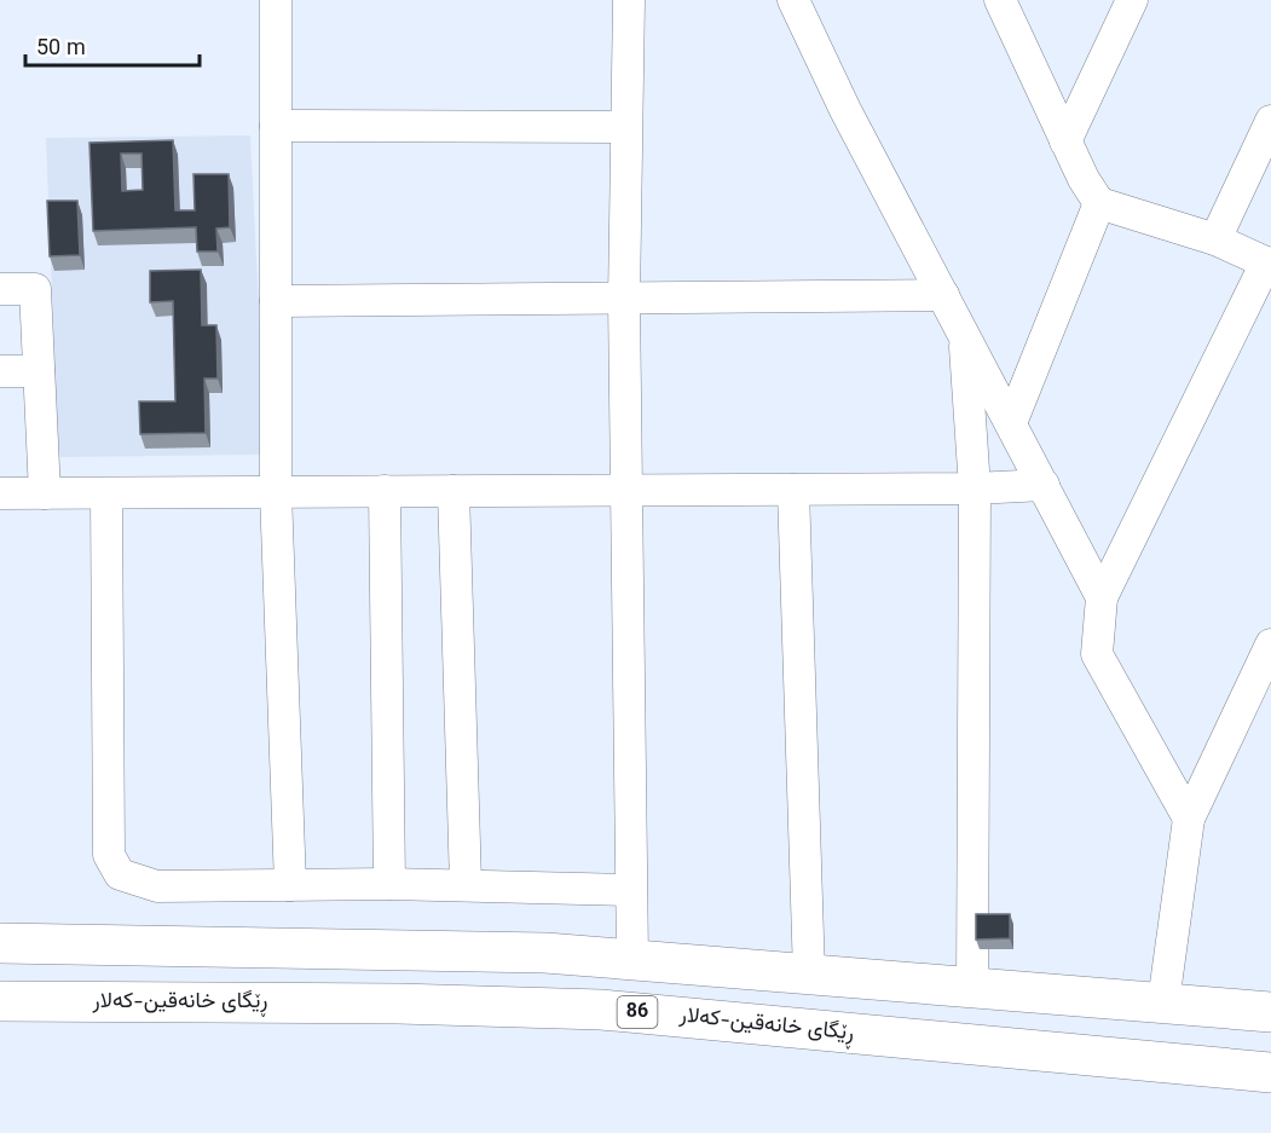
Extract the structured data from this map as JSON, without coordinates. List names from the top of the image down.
{
  "streets": {
    "main road": ["ڕێگای خانەقین-کەلار", "86"]
  },
  "scale_bar": "50 m"
}
